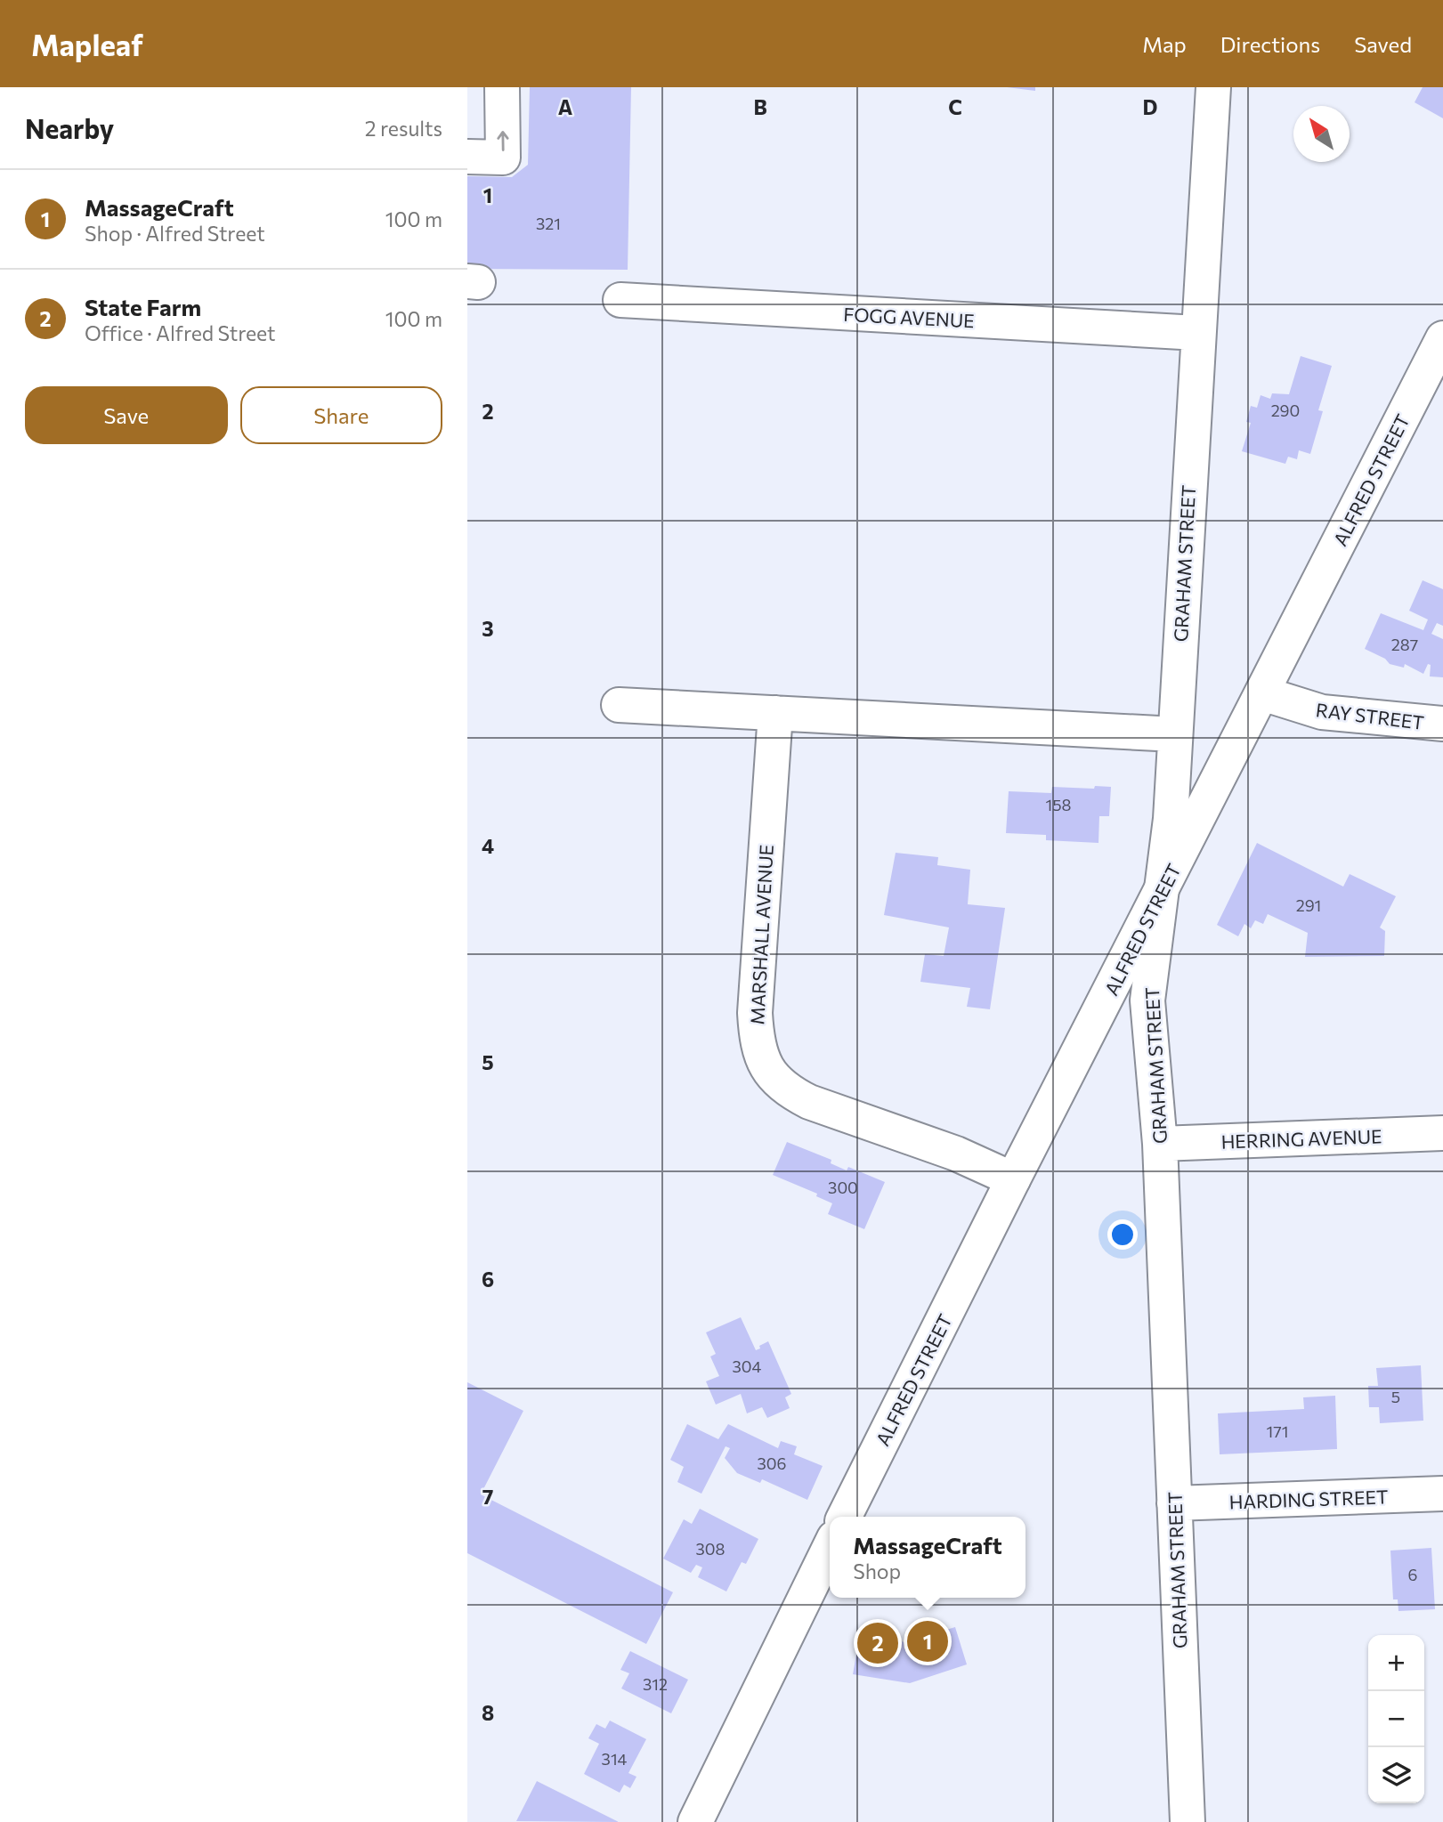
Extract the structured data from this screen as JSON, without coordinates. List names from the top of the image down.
{
  "streets": {
    "street": [
      "FOGG AVENUE",
      "ALFRED STREET",
      "GRAHAM STREET",
      "RAY STREET",
      "MARSHALL AVENUE",
      "HERRING AVENUE",
      "HARDING STREET"
    ]
  },
  "crossings": [
    ["FOGG AVENUE", "GRAHAM STREET"],
    ["ALFRED STREET", "GRAHAM STREET"],
    ["ALFRED STREET", "RAY STREET"],
    ["ALFRED STREET", "MARSHALL AVENUE"],
    ["GRAHAM STREET", "HERRING AVENUE"],
    ["GRAHAM STREET", "HARDING STREET"]
  ],
  "house_numbers": [
    "321",
    "290",
    "287",
    "158",
    "291",
    "300",
    "304",
    "5",
    "171",
    "306",
    "308",
    "6",
    "312",
    "314"
  ],
  "north": "top left",
  "page": {
    "header": "Mapleaf",
    "nav": ["Map", "Directions", "Saved"],
    "heading": ["Nearby", "2 results"],
    "list": [
      {
        "mark": "1",
        "name": "MassageCraft",
        "note": "Shop · Alfred Street",
        "value": "100 m"
      },
      {
        "mark": "2",
        "name": "State Farm",
        "note": "Office · Alfred Street",
        "value": "100 m"
      }
    ],
    "buttons": ["Save", "Share"],
    "popup": ["MassageCraft", "Shop"],
    "pins": ["1", "2"],
    "map_buttons": ["+", "−"]
  },
  "grid": {
    "columns": [
      "A",
      "B",
      "C",
      "D"
    ],
    "rows": [
      "1",
      "2",
      "3",
      "4",
      "5",
      "6",
      "7",
      "8"
    ]
  }
}
